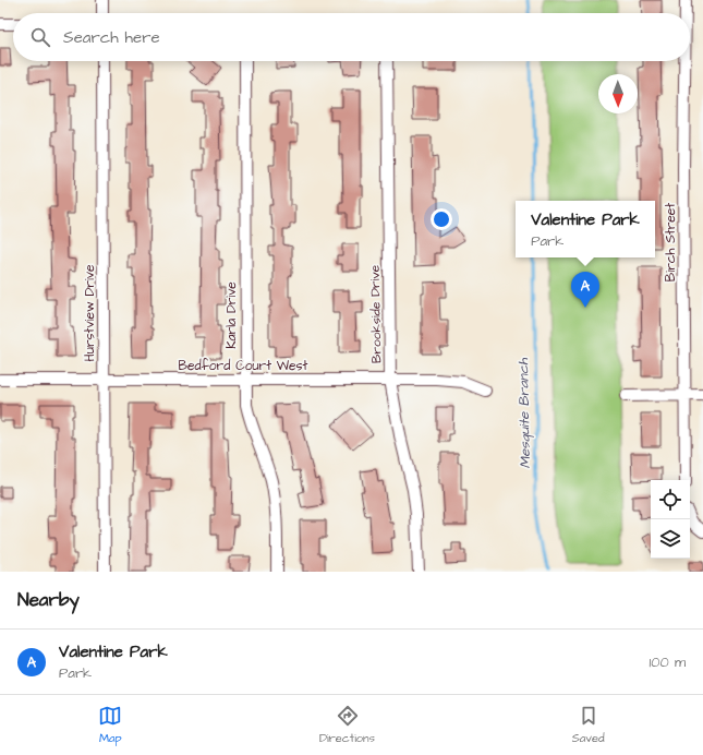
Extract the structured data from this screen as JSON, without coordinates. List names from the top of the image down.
{
  "streets": {
    "street": [
      "Birch Street",
      "Hurstview Drive",
      "Brookside Drive",
      "Karla Drive",
      "Bedford Court West"
    ]
  },
  "crossings": [
    ["Hurstview Drive", "Bedford Court West"],
    ["Brookside Drive", "Bedford Court West"],
    ["Karla Drive", "Bedford Court West"]
  ],
  "water": ["Mesquite Branch"],
  "north": "bottom",
  "page": {
    "search": "Search here",
    "popup": ["Valentine Park", "Park"],
    "pins": "A",
    "heading": "Nearby",
    "list": [
      {
        "mark": "A",
        "name": "Valentine Park",
        "note": "Park",
        "value": "100 m"
      }
    ],
    "nav": ["Map", "Directions", "Saved"]
  }
}
